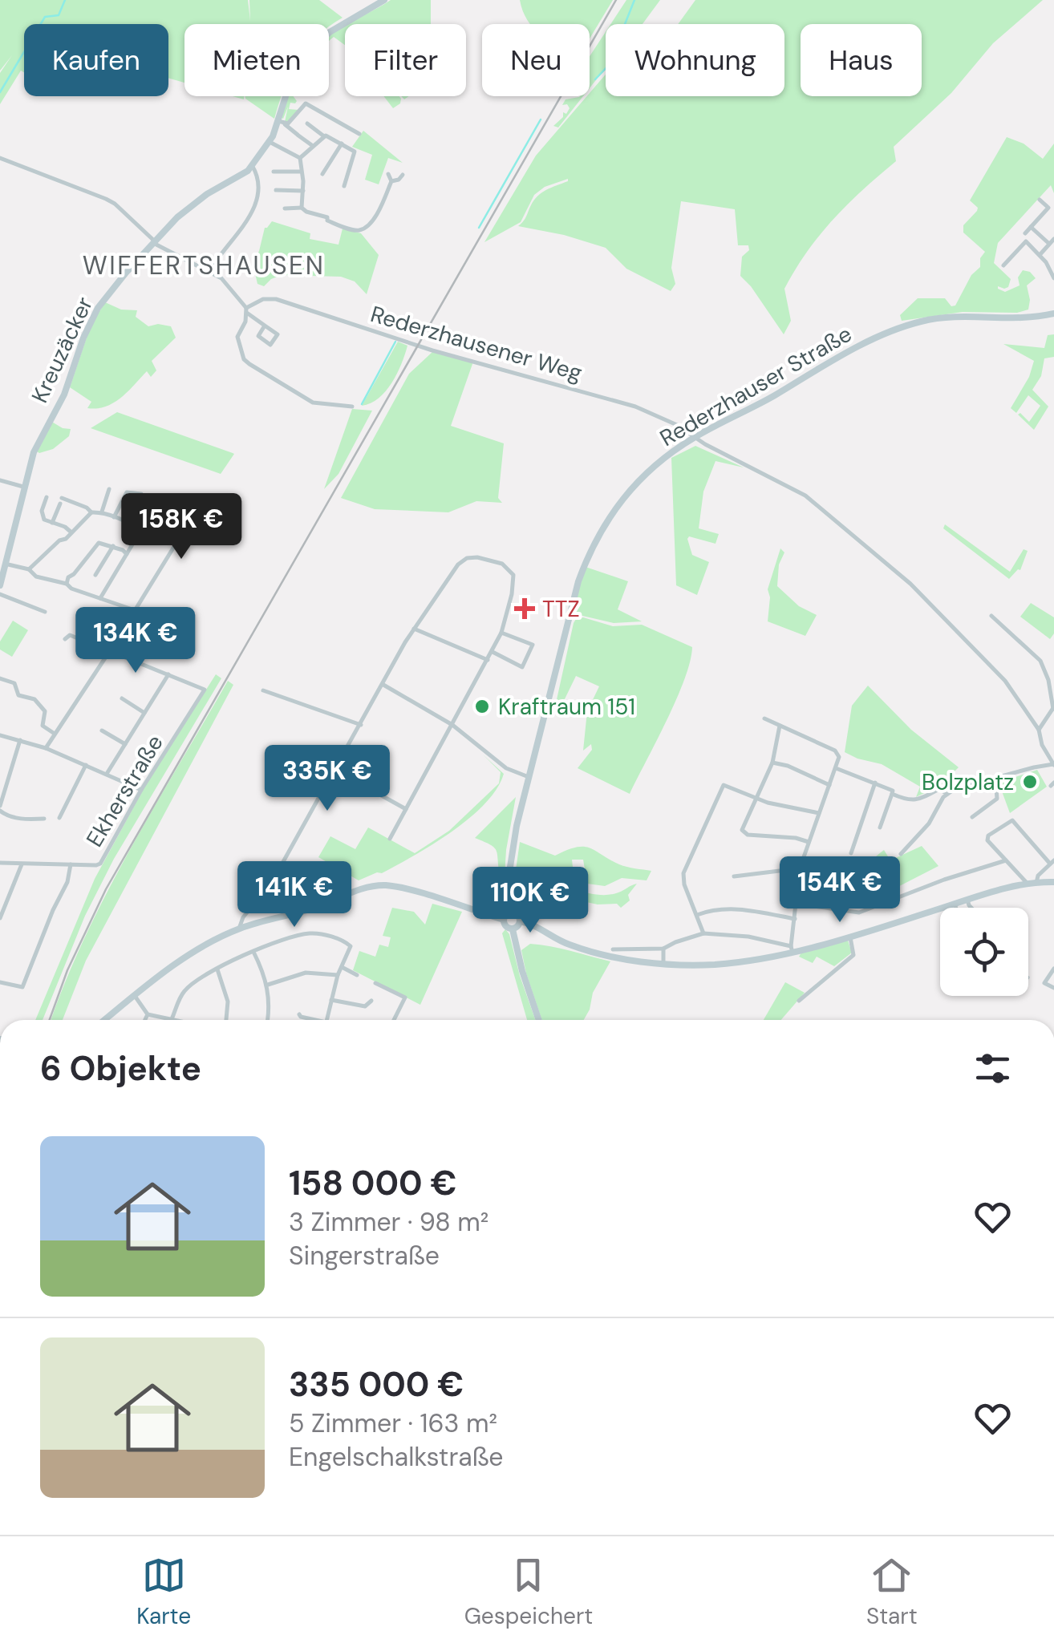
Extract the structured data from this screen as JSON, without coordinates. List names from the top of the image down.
{
  "streets": {
    "main road": ["Kreuzäcker", "Rederzhauser Straße"],
    "street": ["Rederzhausener Weg", "Ekherstraße"]
  },
  "crossings": [
    ["Rederzhausener Weg", "Rederzhauser Straße"]
  ],
  "districts": ["WIFFERTSHAUSEN"],
  "places": {
    "health": ["TTZ"],
    "other": ["Kraftraum 151", "Bolzplatz"]
  },
  "page": {
    "chip": [
      "Kaufen",
      "Mieten",
      "Filter",
      "Neu",
      "Wohnung",
      "Haus"
    ],
    "price": [
      "158K €",
      "134K €",
      "335K €",
      "154K €",
      "141K €",
      "110K €"
    ],
    "heading": "6 Objekte",
    "list": [
      {
        "name": "158 000 €",
        "note": "3 Zimmer · 98 m² · Singerstraße"
      },
      {
        "name": "335 000 €",
        "note": "5 Zimmer · 163 m² · Engelschalkstraße"
      }
    ],
    "tabs": ["Karte", "Gespeichert", "Start"]
  }
}
